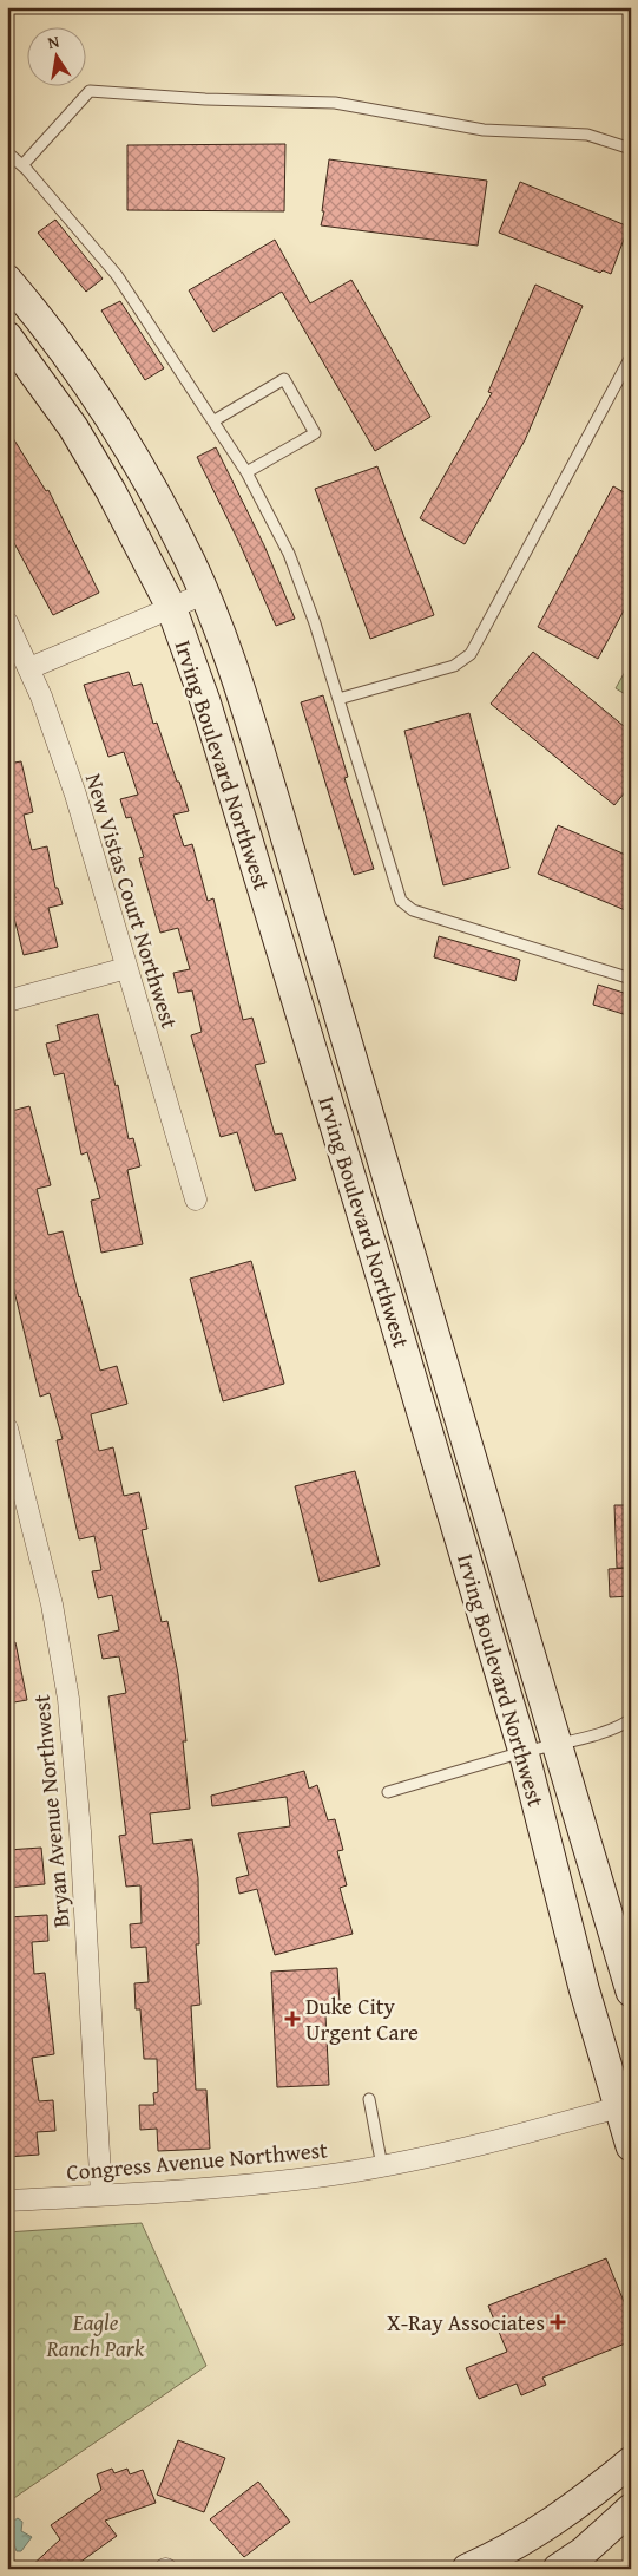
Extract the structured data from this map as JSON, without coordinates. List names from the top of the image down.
{
  "streets": {
    "street": [
      "Irving Boulevard Northwest",
      "New Vistas Court Northwest",
      "Bryan Avenue Northwest",
      "Congress Avenue Northwest"
    ]
  },
  "crossings": [
    ["Irving Boulevard Northwest", "Congress Avenue Northwest"],
    ["Bryan Avenue Northwest", "Congress Avenue Northwest"]
  ],
  "parks": ["Eagle Ranch Park"],
  "places": {
    "health": ["Duke City Urgent Care", "X-Ray Associates"]
  },
  "north": "top"
}
